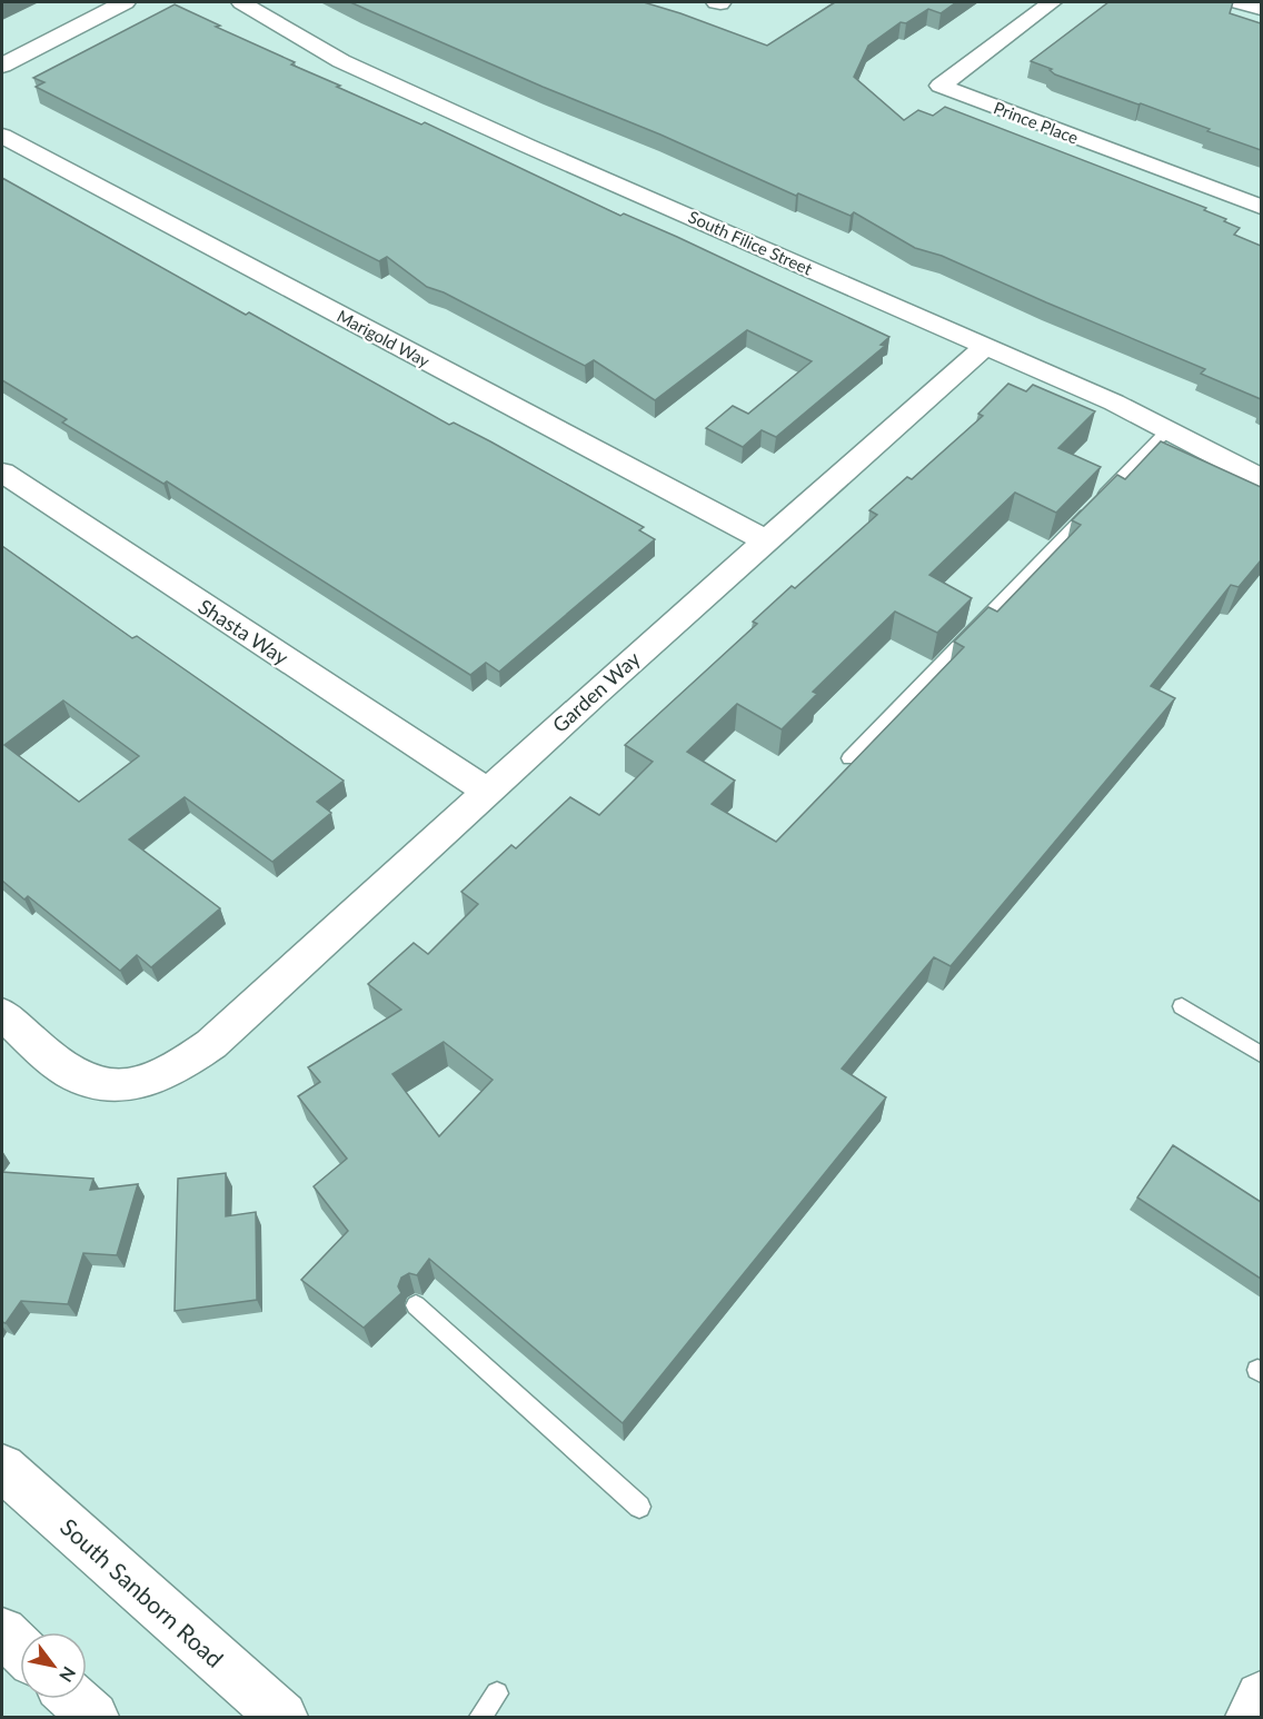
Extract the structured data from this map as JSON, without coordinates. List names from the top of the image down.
{
  "streets": {
    "main road": ["South Sanborn Road"],
    "street": [
      "Prince Place",
      "South Filice Street",
      "Marigold Way",
      "Shasta Way",
      "Garden Way"
    ]
  },
  "crossings": [
    ["South Filice Street", "Garden Way"],
    ["Marigold Way", "Garden Way"],
    ["Shasta Way", "Garden Way"]
  ],
  "north": "bottom right"
}
